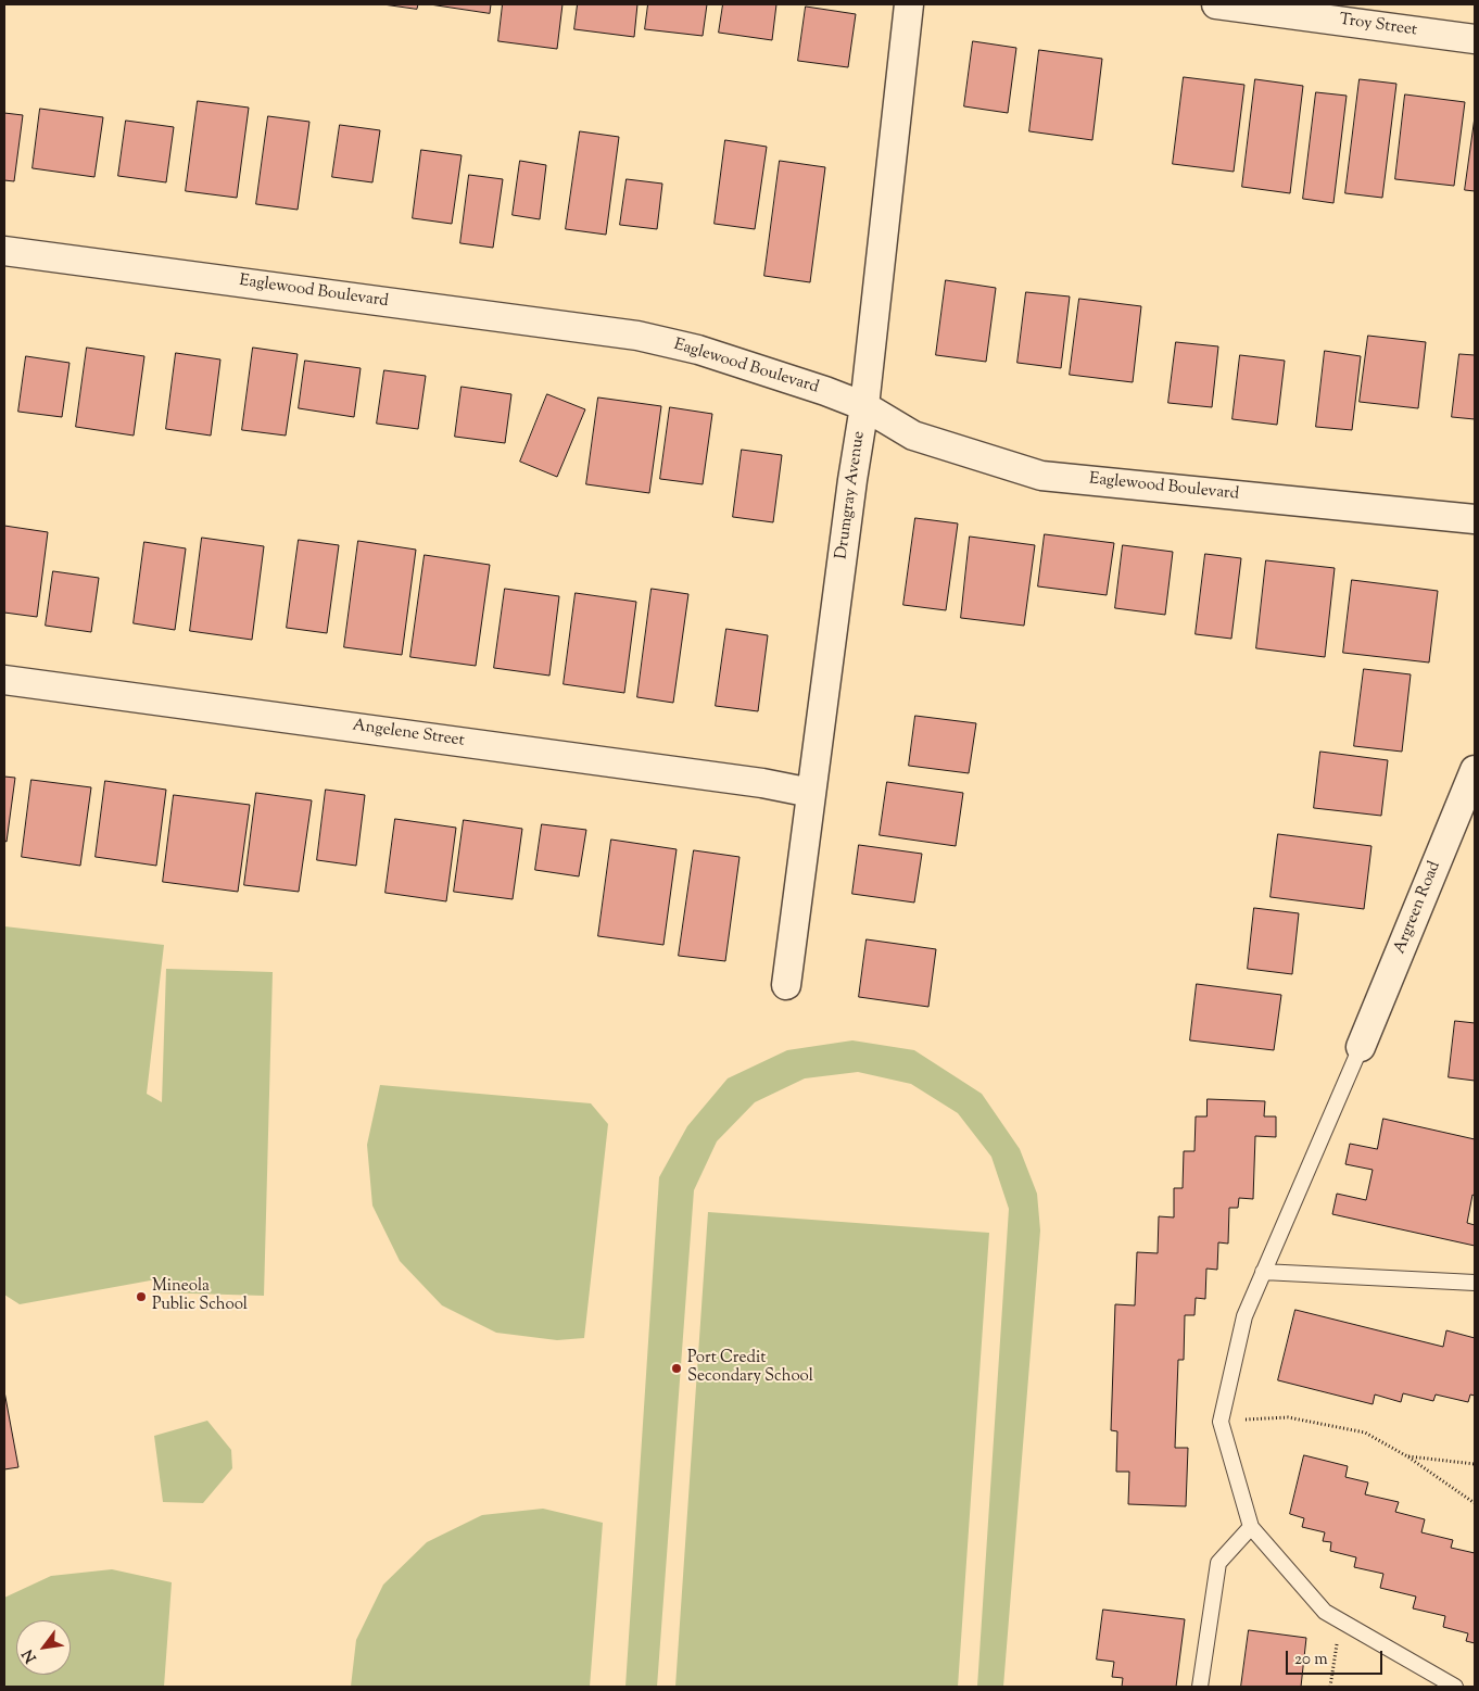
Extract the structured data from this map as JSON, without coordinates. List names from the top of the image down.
{
  "streets": {
    "street": [
      "Troy Street",
      "Eaglewood Boulevard",
      "Drumgray Avenue",
      "Angelene Street",
      "Argreen Road"
    ]
  },
  "crossings": [
    ["Eaglewood Boulevard", "Drumgray Avenue"],
    ["Drumgray Avenue", "Angelene Street"]
  ],
  "places": ["Mineola Public School", "Port Credit Secondary School"],
  "scale_bar": "20 m",
  "north": "bottom left"
}
